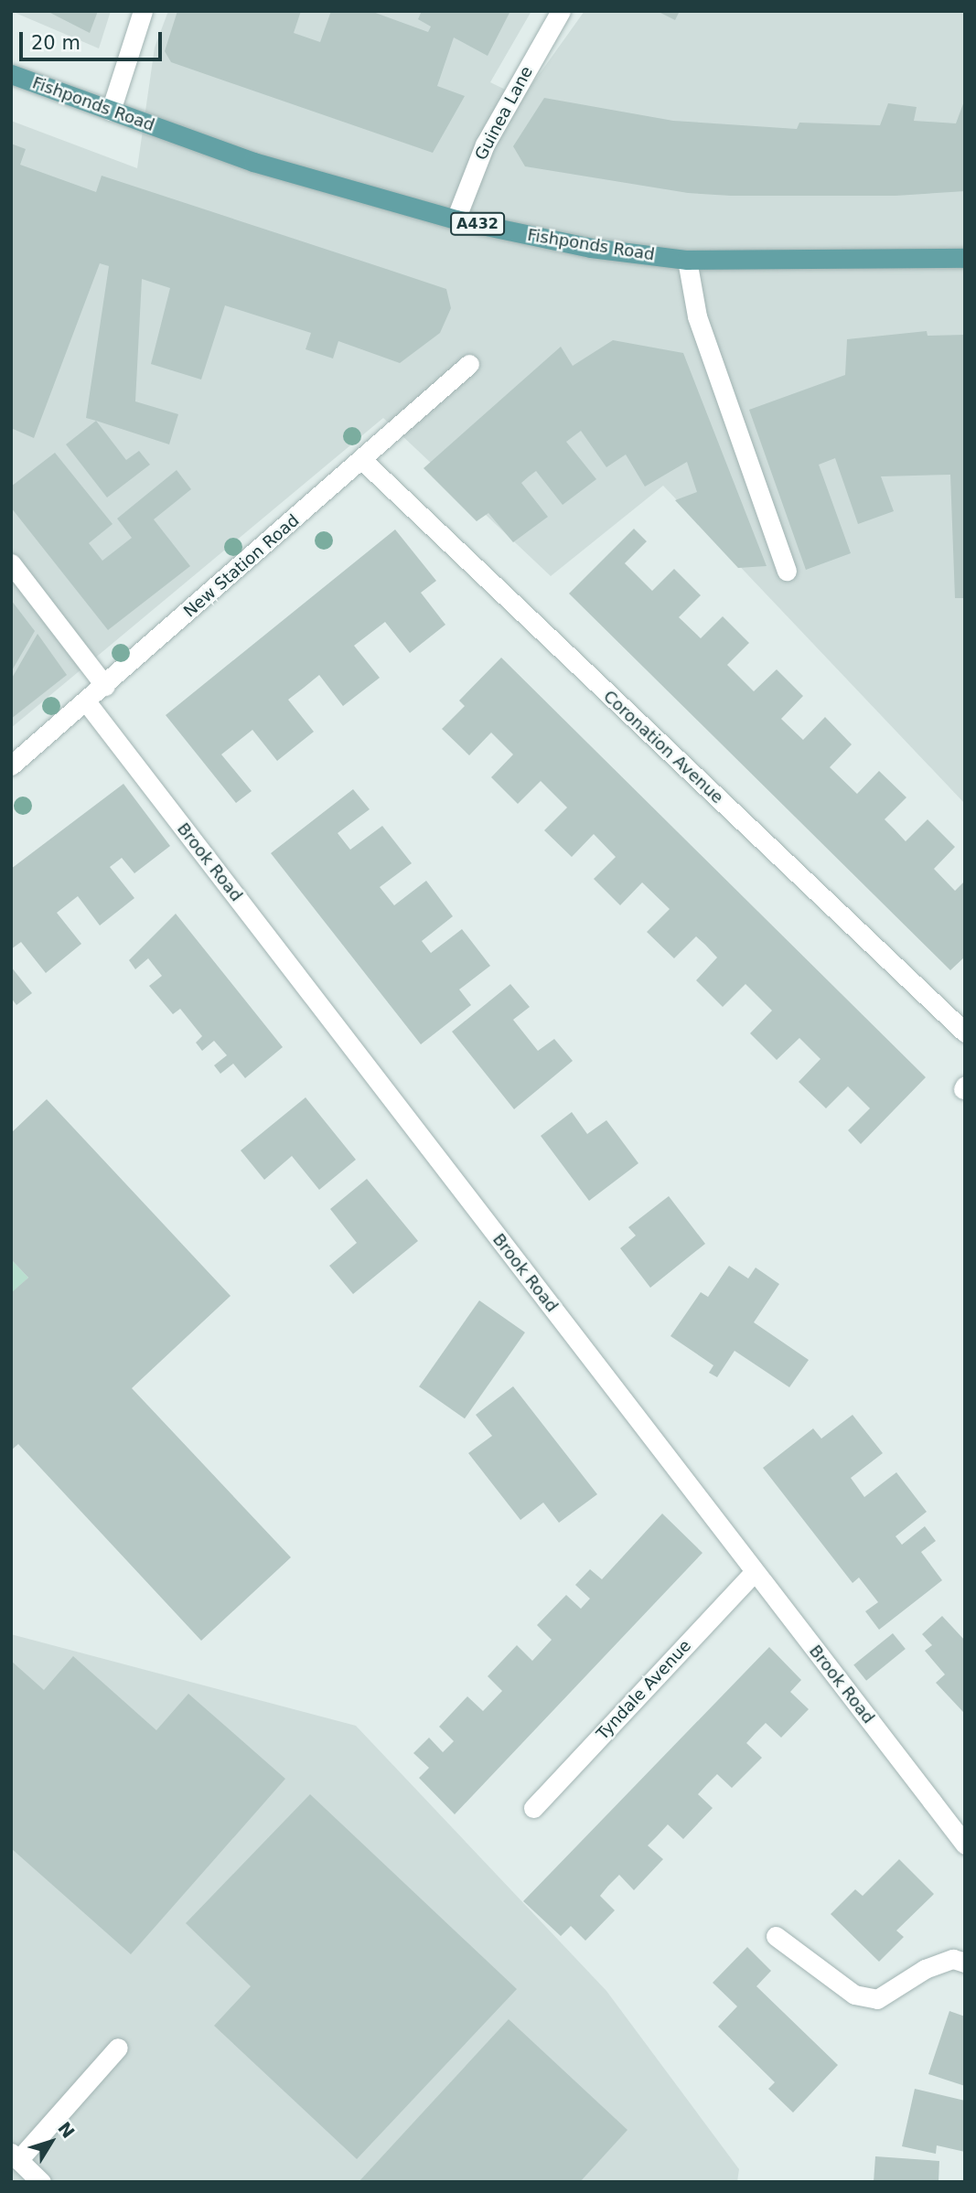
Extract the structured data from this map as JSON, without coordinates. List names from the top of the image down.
{
  "streets": {
    "main road": ["Fishponds Road", "A432"],
    "street": [
      "Guinea Lane",
      "New Station Road",
      "Coronation Avenue",
      "Brook Road",
      "Tyndale Avenue"
    ]
  },
  "crossings": [
    ["Fishponds Road", "Guinea Lane"],
    ["New Station Road", "Coronation Avenue"],
    ["New Station Road", "Brook Road"],
    ["Brook Road", "Tyndale Avenue"]
  ],
  "scale_bar": "20 m",
  "north": "top right"
}
